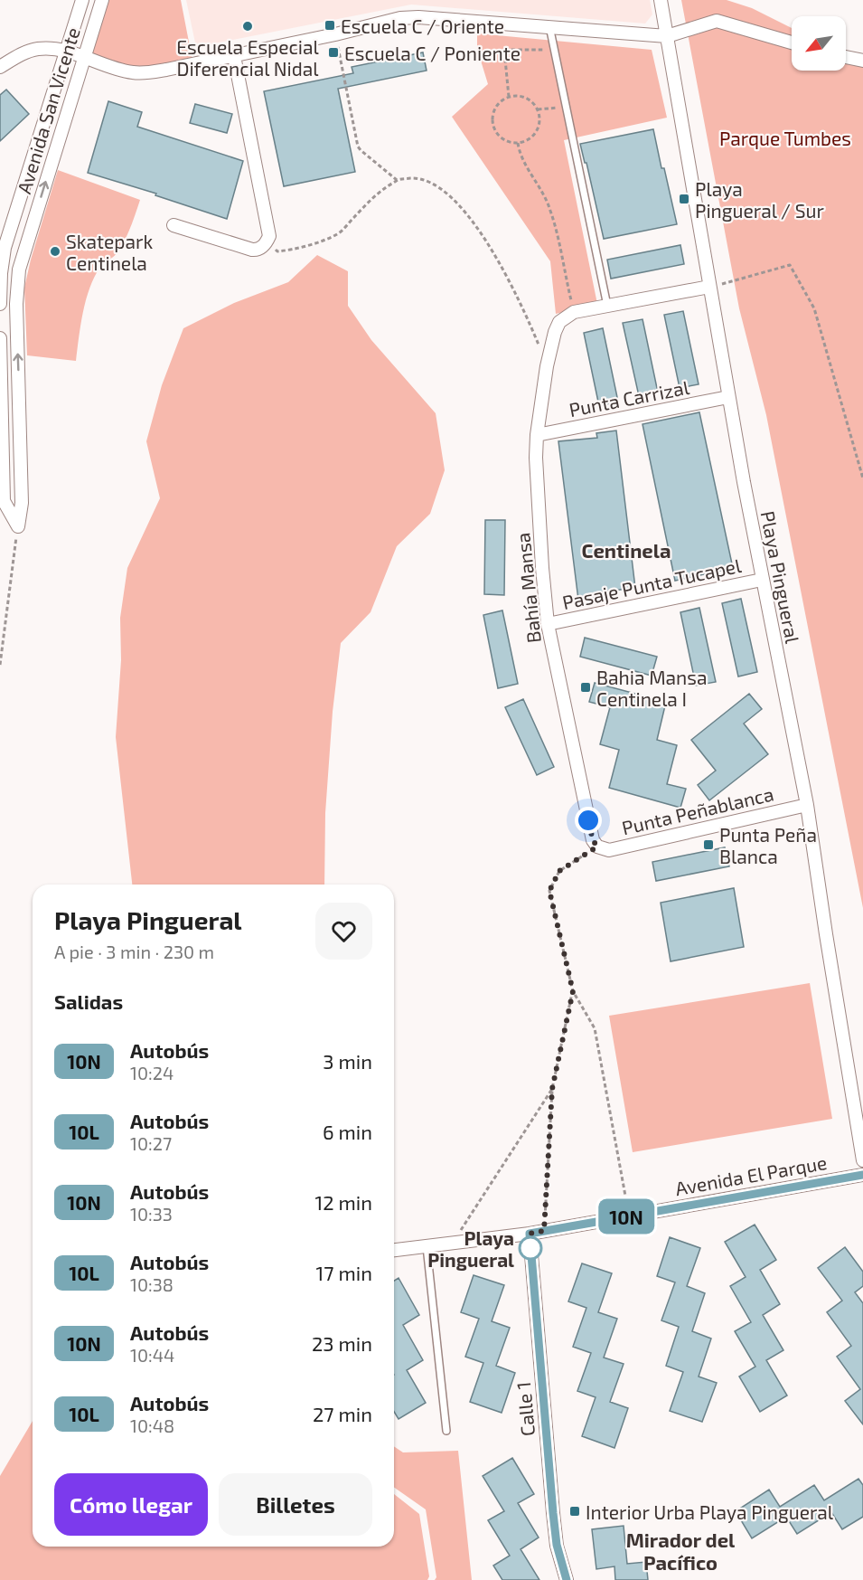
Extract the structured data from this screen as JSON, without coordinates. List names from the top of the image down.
{
  "streets": {
    "street": [
      "Avenida San Vicente",
      "Punta Carrizal",
      "Playa Pingueral",
      "Pasaje Punta Tucapel",
      "Bahía Mansa",
      "Punta Peñablanca",
      "Avenida El Parque",
      "Calle 1"
    ]
  },
  "crossings": [
    ["Punta Carrizal", "Playa Pingueral"],
    ["Punta Carrizal", "Bahía Mansa"],
    ["Playa Pingueral", "Pasaje Punta Tucapel"],
    ["Playa Pingueral", "Punta Peñablanca"],
    ["Pasaje Punta Tucapel", "Bahía Mansa"],
    ["Bahía Mansa", "Punta Peñablanca"],
    ["Avenida El Parque", "Calle 1"]
  ],
  "districts": ["Centinela", "Mirador del Pacífico"],
  "parks": ["Parque Tumbes"],
  "places": {
    "transit": [
      "Escuela C / Oriente",
      "Escuela C / Poniente",
      "Playa Pingueral / Sur",
      "Bahia Mansa Centinela I",
      "Punta Peña Blanca",
      "Interior Urba Playa Pingueral"
    ],
    "other": ["Escuela Especial Diferencial Nidal", "Skatepark Centinela", "Playa Pingueral"]
  },
  "lines": ["bus line 10N"],
  "north": "bottom left",
  "page": {
    "on_map": "10N",
    "heading": [
      ["Playa Pingueral", "A pie · 3 min · 230 m"],
      "Salidas"
    ],
    "list": [
      {
        "mark": "10N",
        "name": "Autobús",
        "note": "10:24",
        "value": "3 min"
      },
      {
        "mark": "10L",
        "name": "Autobús",
        "note": "10:27",
        "value": "6 min"
      },
      {
        "mark": "10N",
        "name": "Autobús",
        "note": "10:33",
        "value": "12 min"
      },
      {
        "mark": "10L",
        "name": "Autobús",
        "note": "10:38",
        "value": "17 min"
      },
      {
        "mark": "10N",
        "name": "Autobús",
        "note": "10:44",
        "value": "23 min"
      },
      {
        "mark": "10L",
        "name": "Autobús",
        "note": "10:48",
        "value": "27 min"
      }
    ],
    "buttons": ["Cómo llegar", "Billetes"]
  }
}
